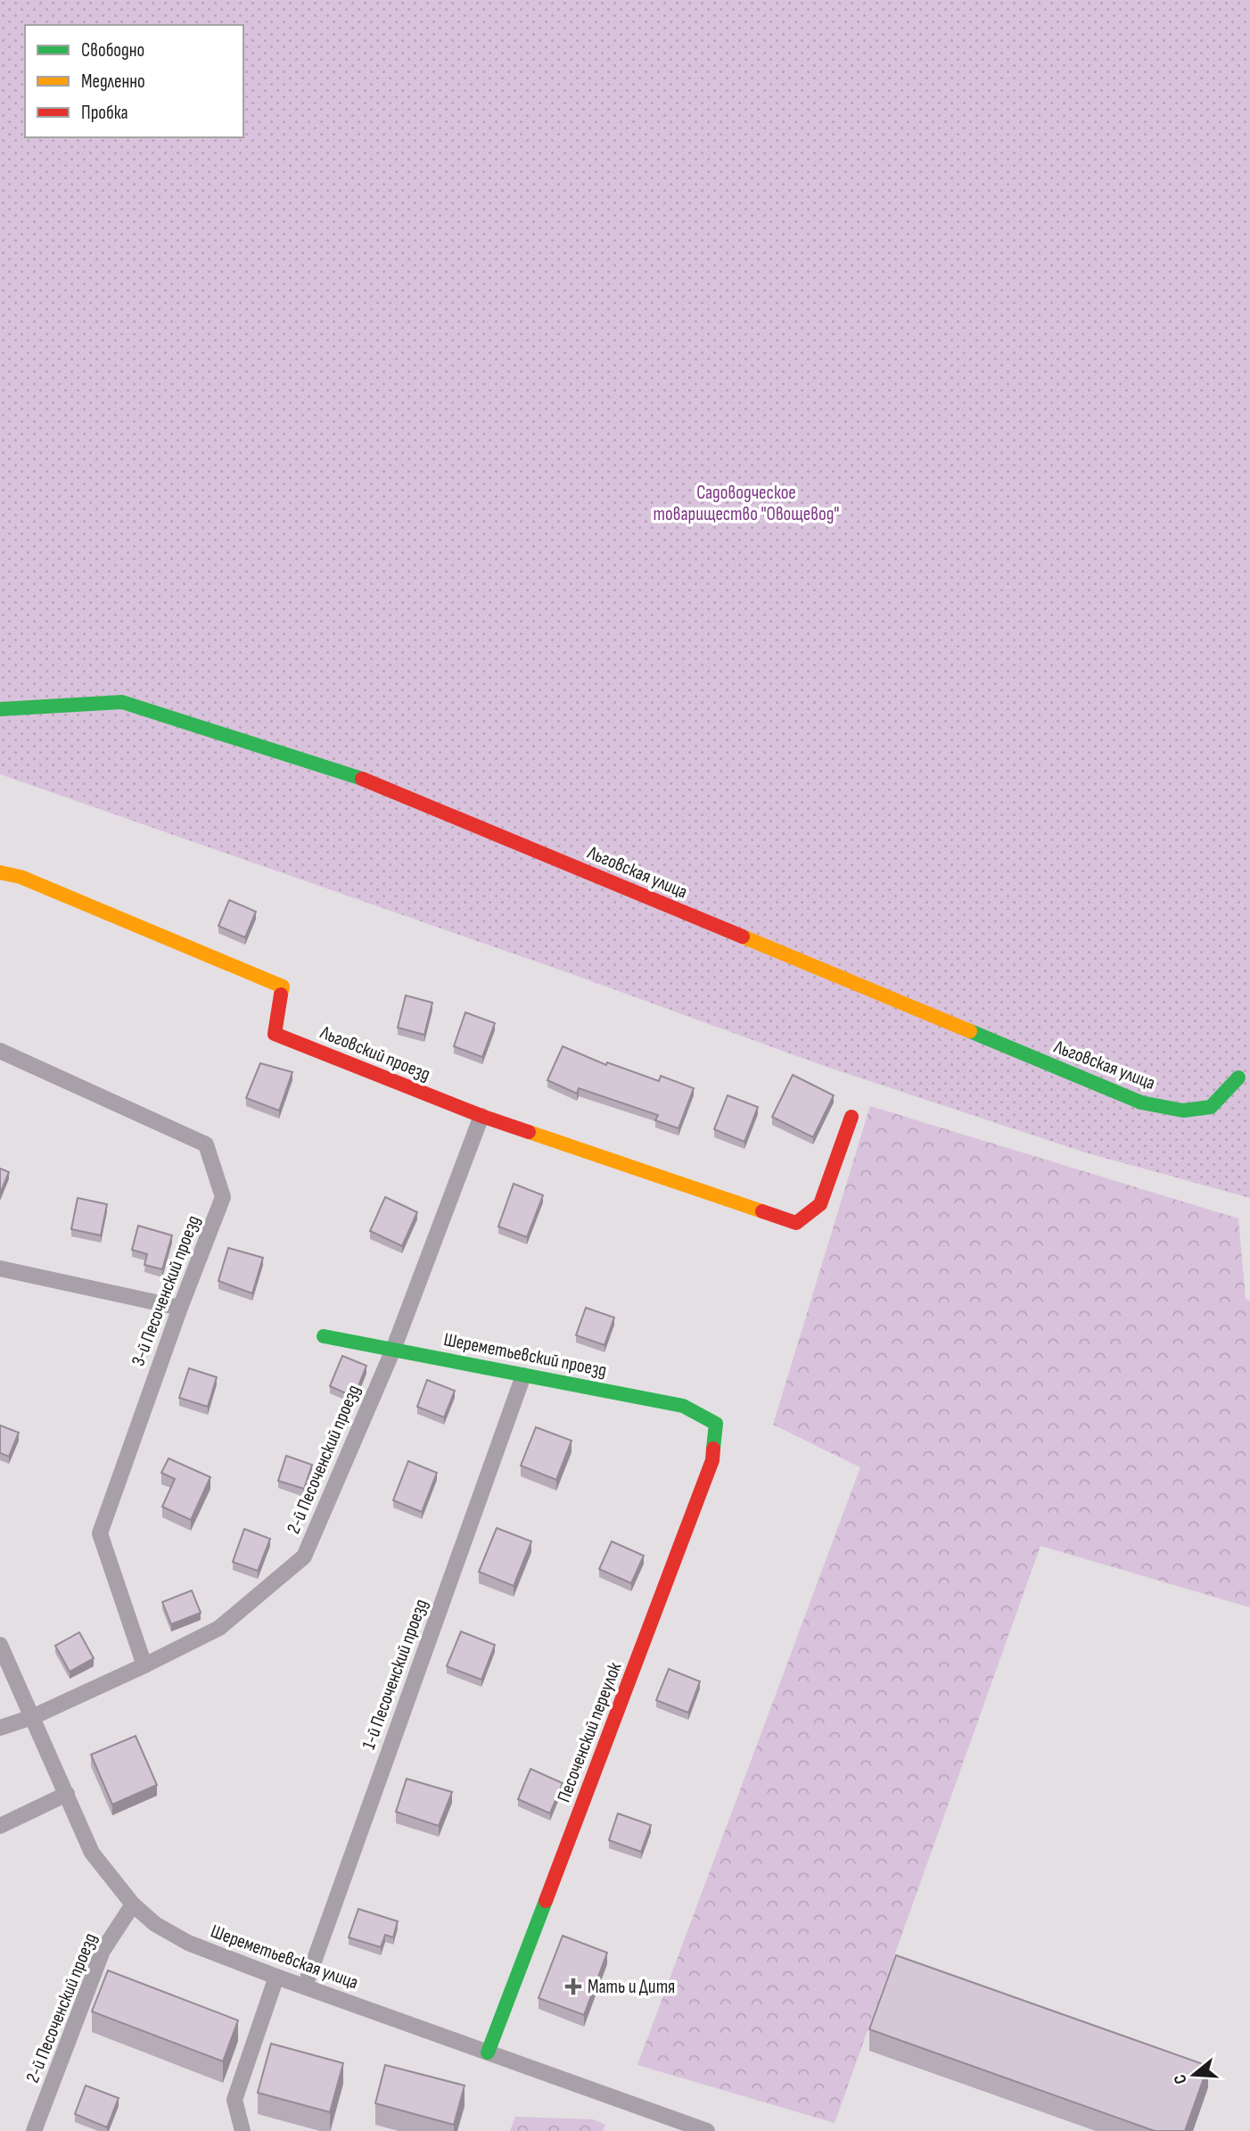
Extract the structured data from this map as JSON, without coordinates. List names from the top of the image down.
{
  "streets": {
    "street": [
      "Льговская улица",
      "Льговский проезд",
      "3-й Песоченский проезд",
      "Шереметьевский проезд",
      "2-й Песоченский проезд",
      "1-й Песоченский проезд",
      "Песоченский переулок",
      "Шереметьевская улица"
    ]
  },
  "crossings": [
    ["Льговский проезд", "2-й Песоченский проезд"],
    ["3-й Песоченский проезд", "2-й Песоченский проезд"],
    ["Шереметьевский проезд", "2-й Песоченский проезд"],
    ["Шереметьевский проезд", "1-й Песоченский проезд"],
    ["Шереметьевский проезд", "Песоченский переулок"],
    ["2-й Песоченский проезд", "Шереметьевская улица"],
    ["1-й Песоченский проезд", "Шереметьевская улица"],
    ["Песоченский переулок", "Шереметьевская улица"]
  ],
  "parks": ["Садоводческое товарищество \"Овощевод\""],
  "places": {
    "health": ["Мать и Дитя"]
  },
  "legend": ["Свободно", "Медленно", "Пробка"],
  "north": "left"
}
